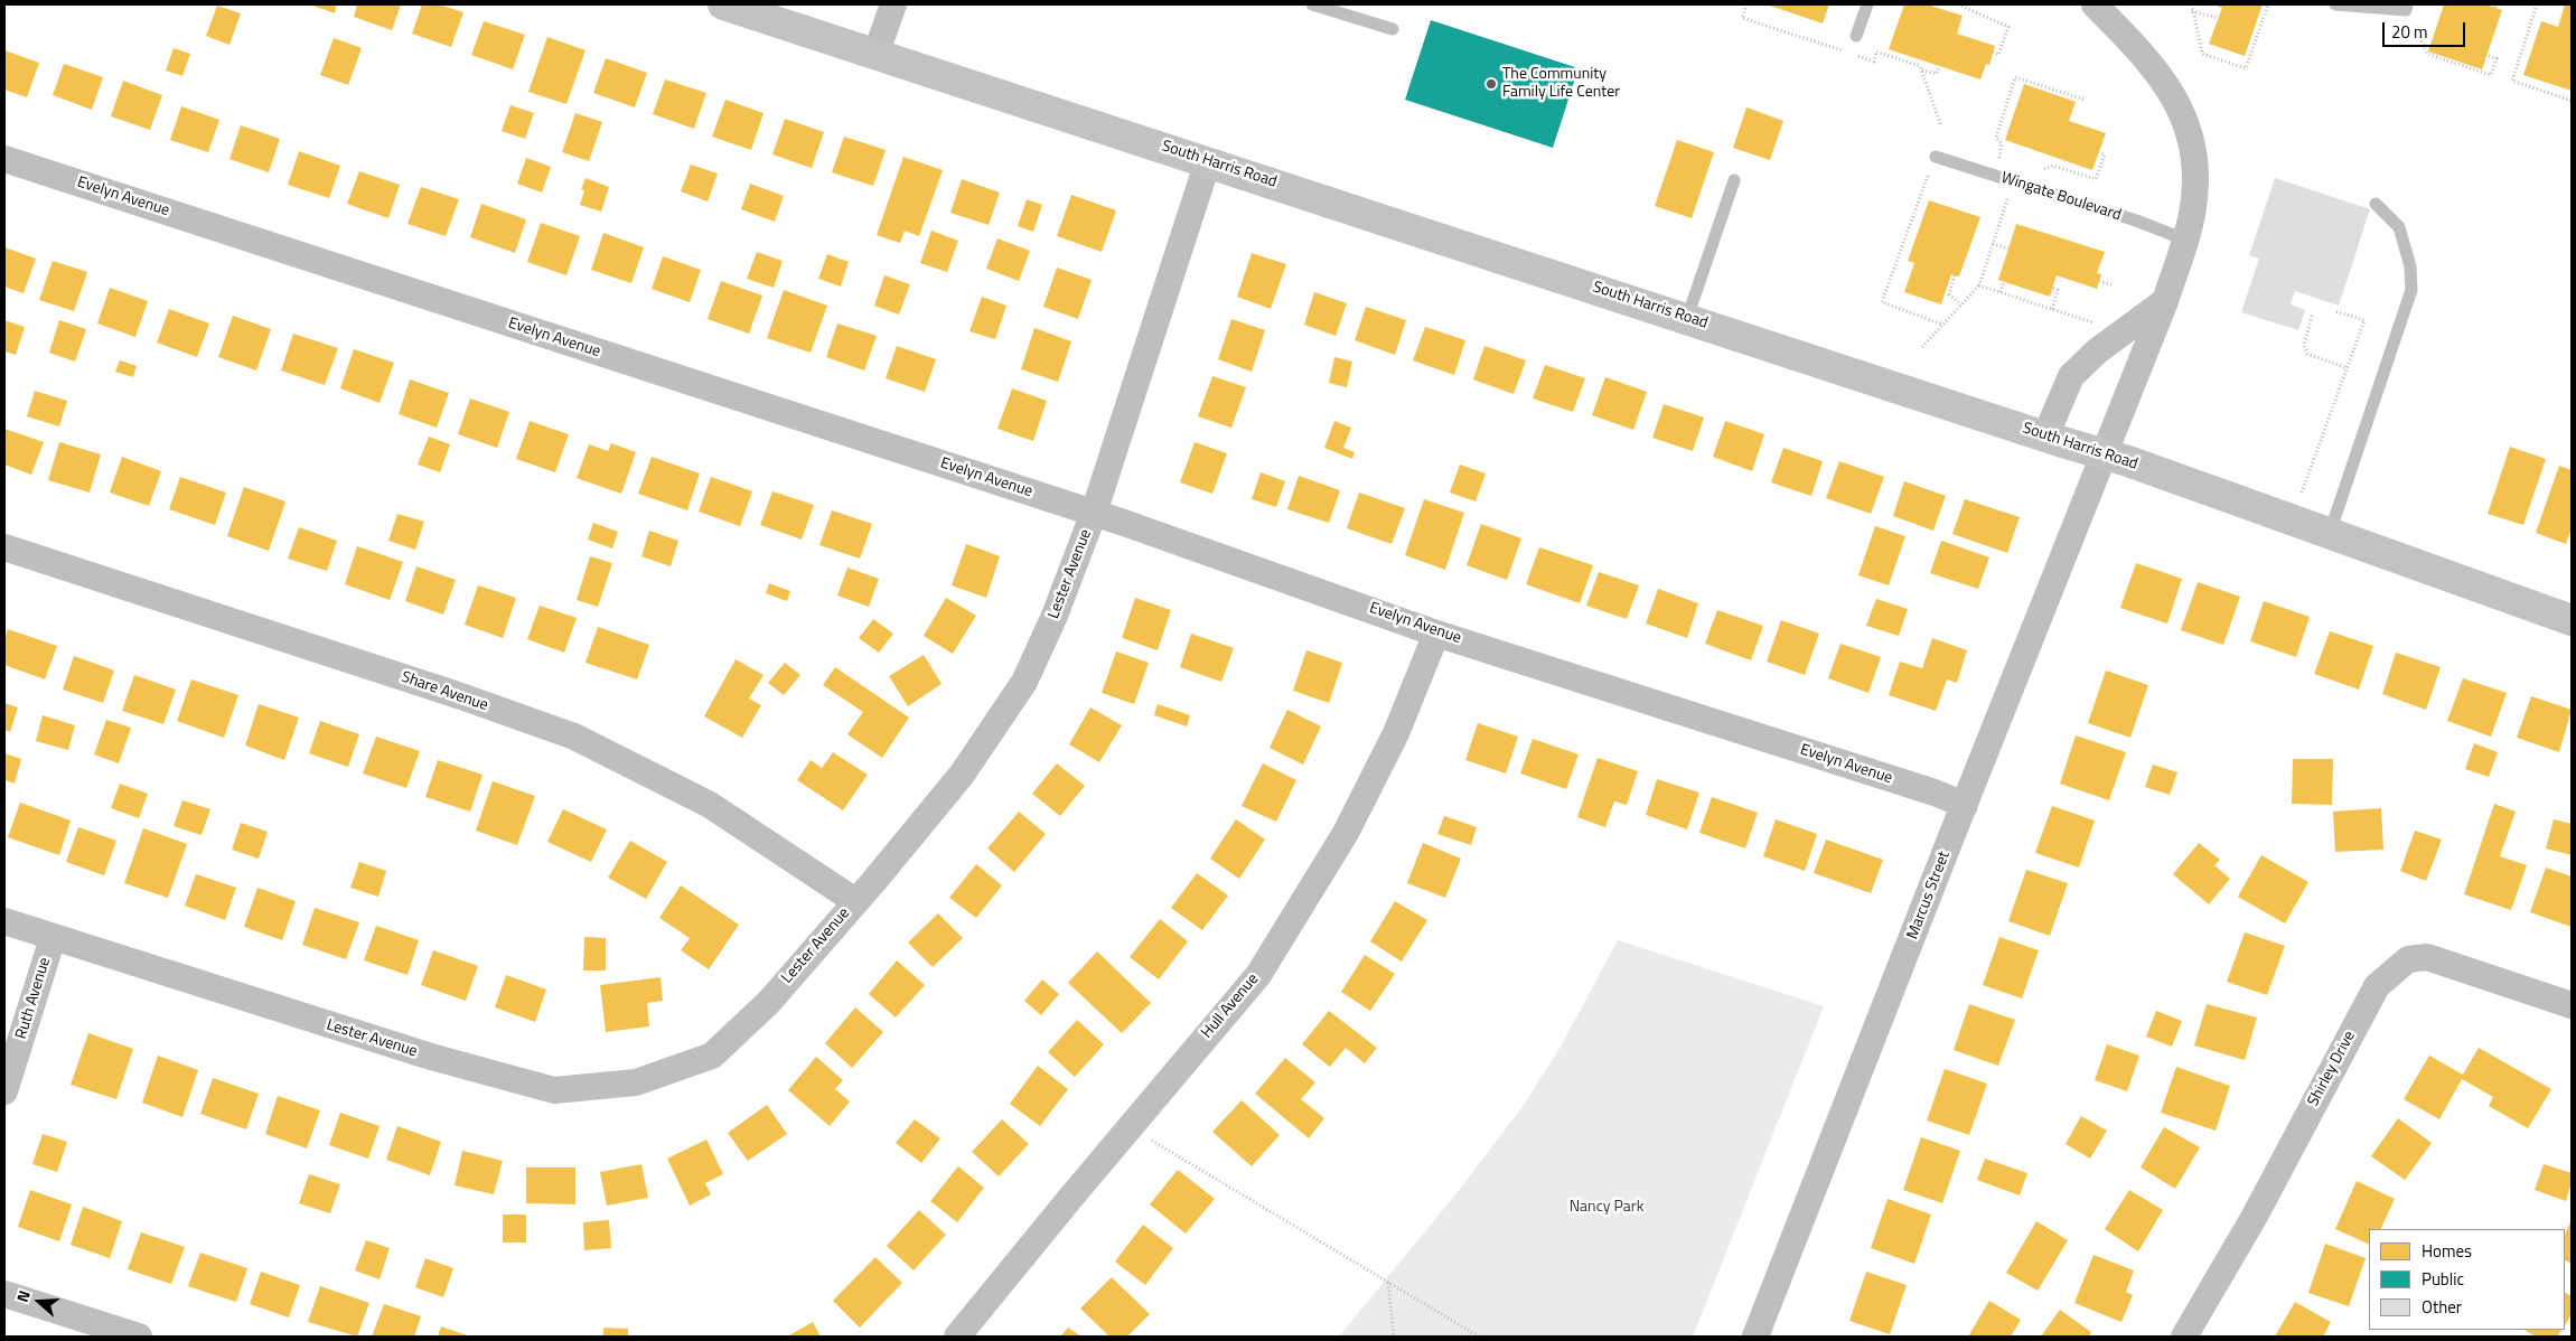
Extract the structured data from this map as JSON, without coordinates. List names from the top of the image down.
{
  "streets": {
    "main road": ["South Harris Road"],
    "street": [
      "Evelyn Avenue",
      "Lester Avenue",
      "Share Avenue",
      "Marcus Street",
      "Ruth Avenue",
      "Hull Avenue",
      "Shirley Drive"
    ],
    "lane": ["Wingate Boulevard"]
  },
  "crossings": [
    ["South Harris Road", "Lester Avenue"],
    ["South Harris Road", "Marcus Street"],
    ["Evelyn Avenue", "Lester Avenue"],
    ["Evelyn Avenue", "Marcus Street"],
    ["Evelyn Avenue", "Hull Avenue"],
    ["Lester Avenue", "Share Avenue"],
    ["Lester Avenue", "Ruth Avenue"]
  ],
  "parks": ["Nancy Park"],
  "places": ["The Community Family Life Center"],
  "legend": ["Homes", "Public", "Other"],
  "scale_bar": "20 m",
  "north": "left"
}
